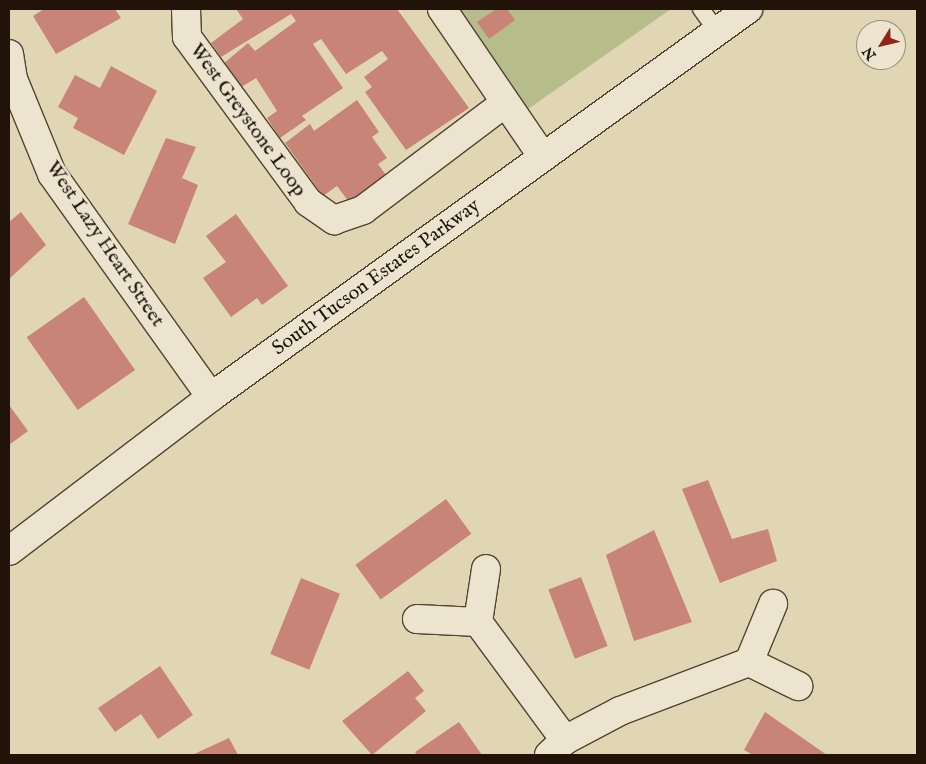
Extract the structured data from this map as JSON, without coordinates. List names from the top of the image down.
{
  "streets": {
    "street": ["West Greystone Loop", "West Lazy Heart Street", "South Tucson Estates Parkway"]
  },
  "crossings": [
    ["West Lazy Heart Street", "South Tucson Estates Parkway"]
  ],
  "north": "bottom left"
}
